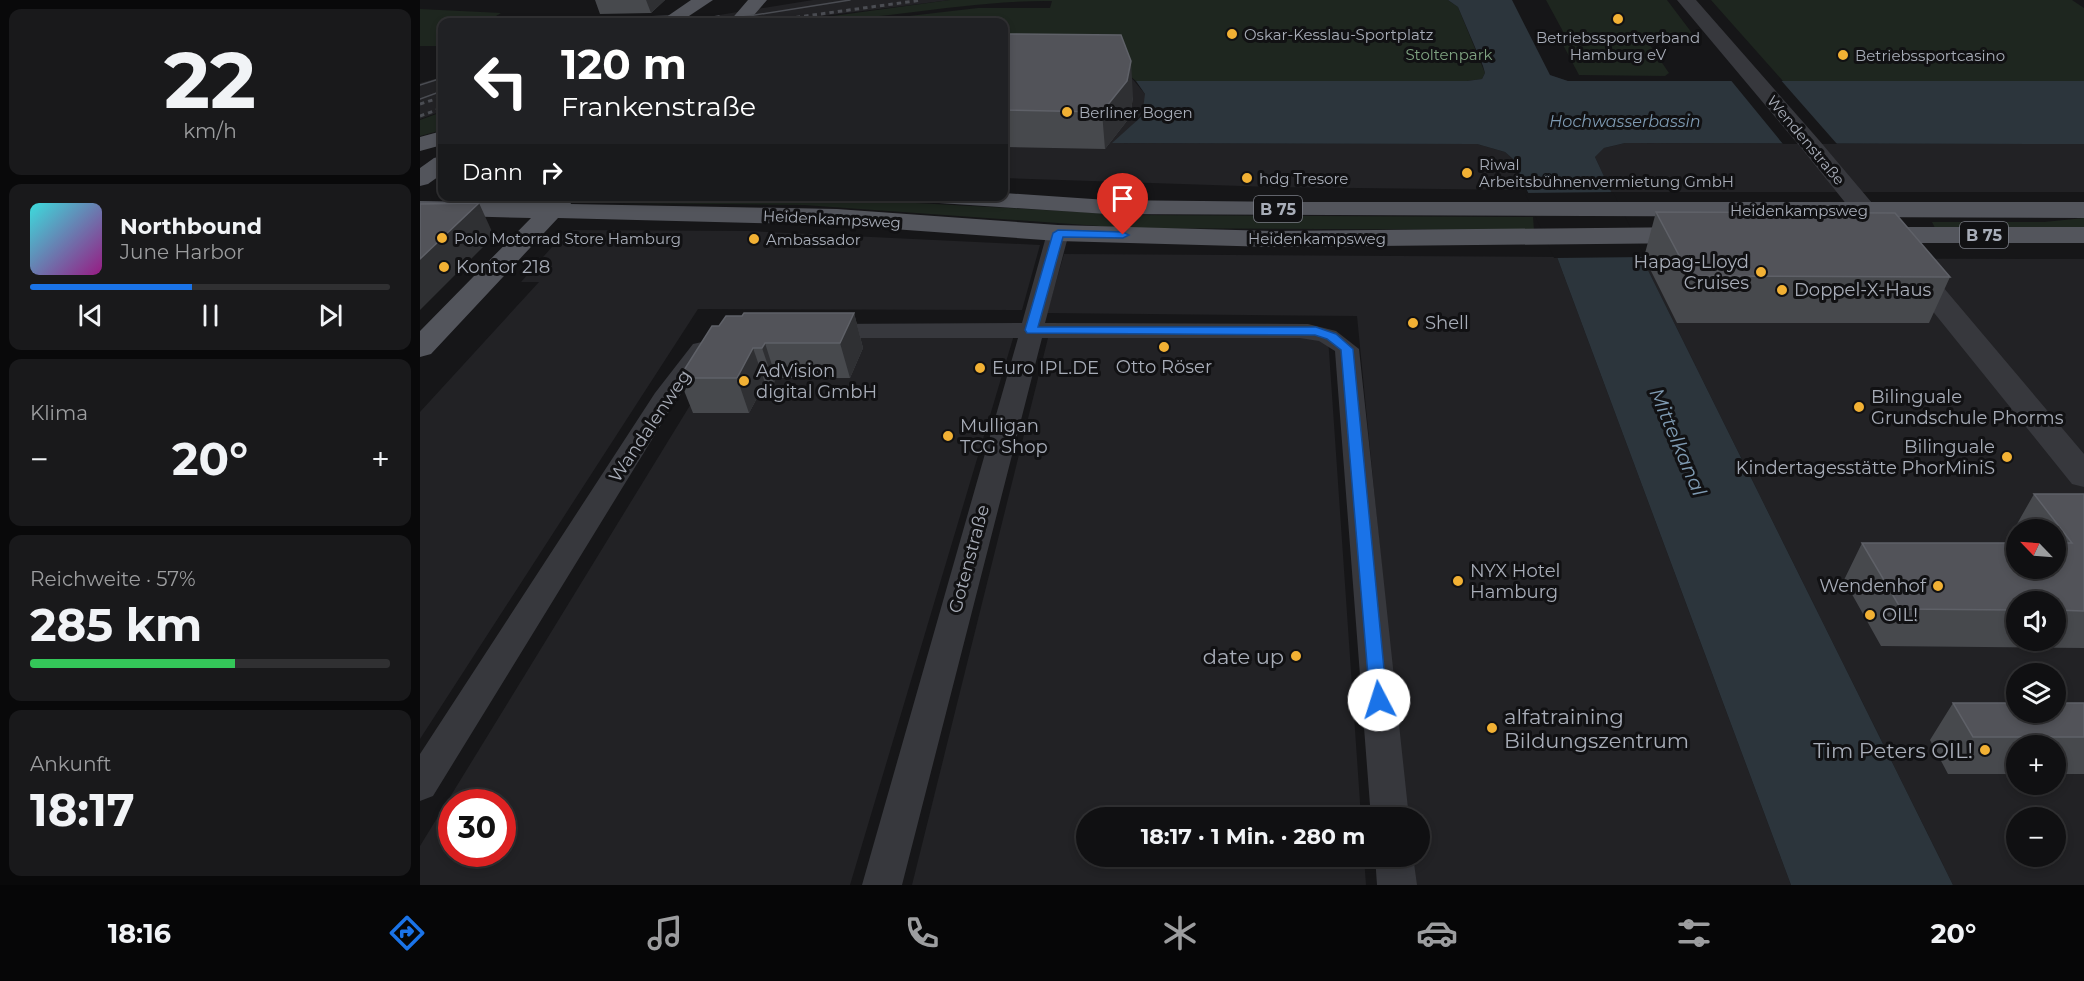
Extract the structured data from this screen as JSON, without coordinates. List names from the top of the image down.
{
  "streets": {
    "main road": ["B 75", "Heidenkampsweg"],
    "street": ["Wendenstraße", "Wandalenweg", "Gotenstraße"]
  },
  "crossings": [
    ["Wendenstraße", "Heidenkampsweg"],
    ["B 75", "Heidenkampsweg"],
    ["Heidenkampsweg", "Gotenstraße"]
  ],
  "water": ["Hochwasserbassin", "Mittelkanal"],
  "parks": ["Stoltenpark"],
  "places": [
    "Betriebssportverband Hamburg eV",
    "Oskar-Kesslau-Sportplatz",
    "Betriebssportcasino",
    "Berliner Bogen",
    "Riwal Arbeitsbühnenvermietung GmbH",
    "hdg Tresore",
    "Polo Motorrad Store Hamburg",
    "Ambassador",
    "Kontor 218",
    "Hapag-Lloyd Cruises",
    "Doppel-X-Haus",
    "Shell",
    "Otto Röser",
    "Euro IPL.DE",
    "AdVision digital GmbH",
    "Bilinguale Grundschule Phorms",
    "Mulligan TCG Shop",
    "Bilinguale Kindertagesstätte PhorMiniS",
    "NYX Hotel Hamburg",
    "Wendenhof",
    "OIL!",
    "date up",
    "alfatraining Bildungszentrum",
    "Tim Peters OIL!"
  ],
  "north": "top left",
  "page": {
    "tile": [
      ["22", "km/h"],
      "Klima",
      ["Reichweite · 57%", "285 km"],
      ["Ankunft", "18:17"]
    ],
    "turn": ["120 m", "Frankenstraße"],
    "then": "Dann",
    "song": ["Northbound", "June Harbor"],
    "heat": ["−", "20°", "+"],
    "map_buttons": ["+", "−"],
    "limit": "30",
    "trip": "18:17 · 1 Min. · 280 m",
    "tabs": ["18:16", "20°"]
  }
}
